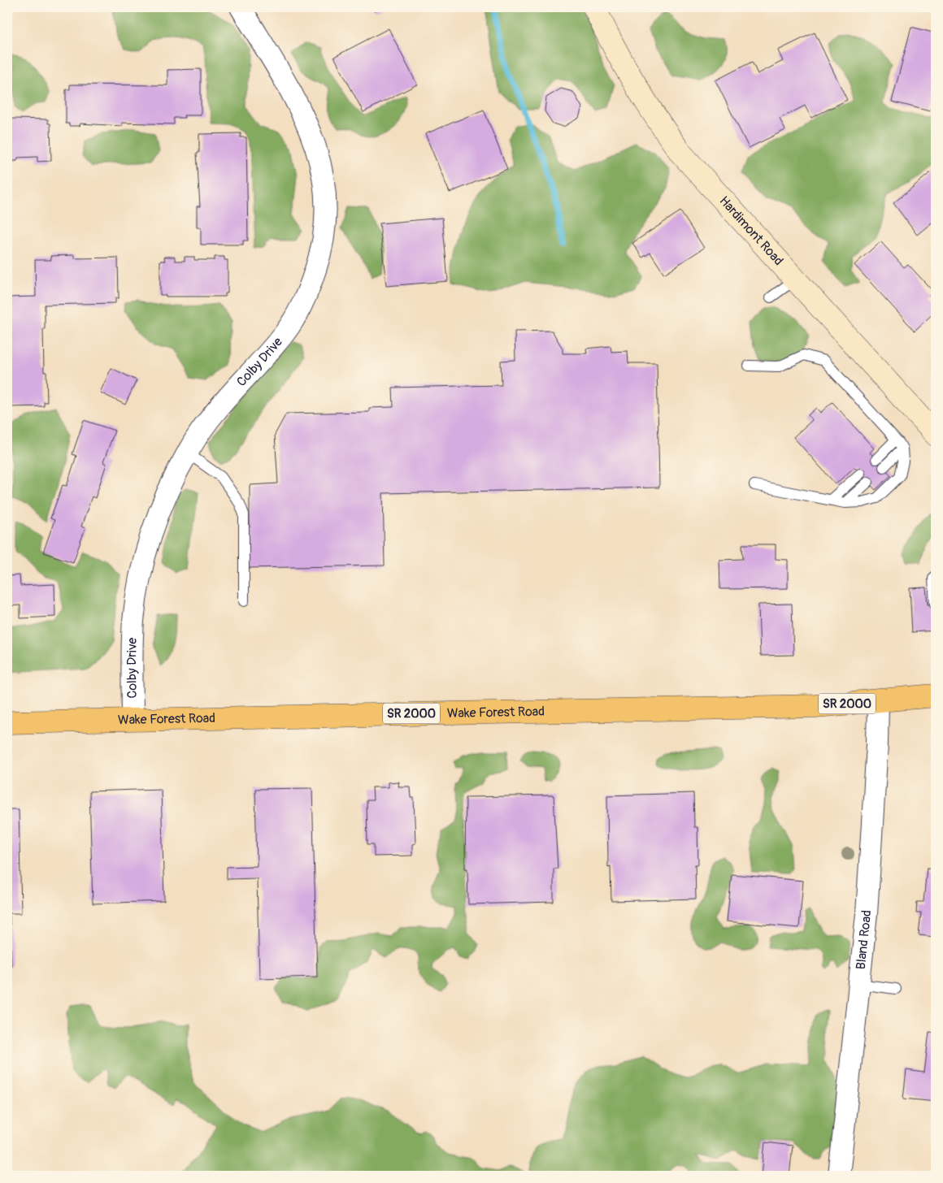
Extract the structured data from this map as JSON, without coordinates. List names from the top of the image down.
{
  "streets": {
    "main road": ["SR 2000", "Wake Forest Road"],
    "street": ["Hardimont Road", "Colby Drive", "Bland Road"]
  },
  "crossings": [
    ["Colby Drive", "Wake Forest Road"],
    ["Wake Forest Road", "Bland Road"]
  ]
}
